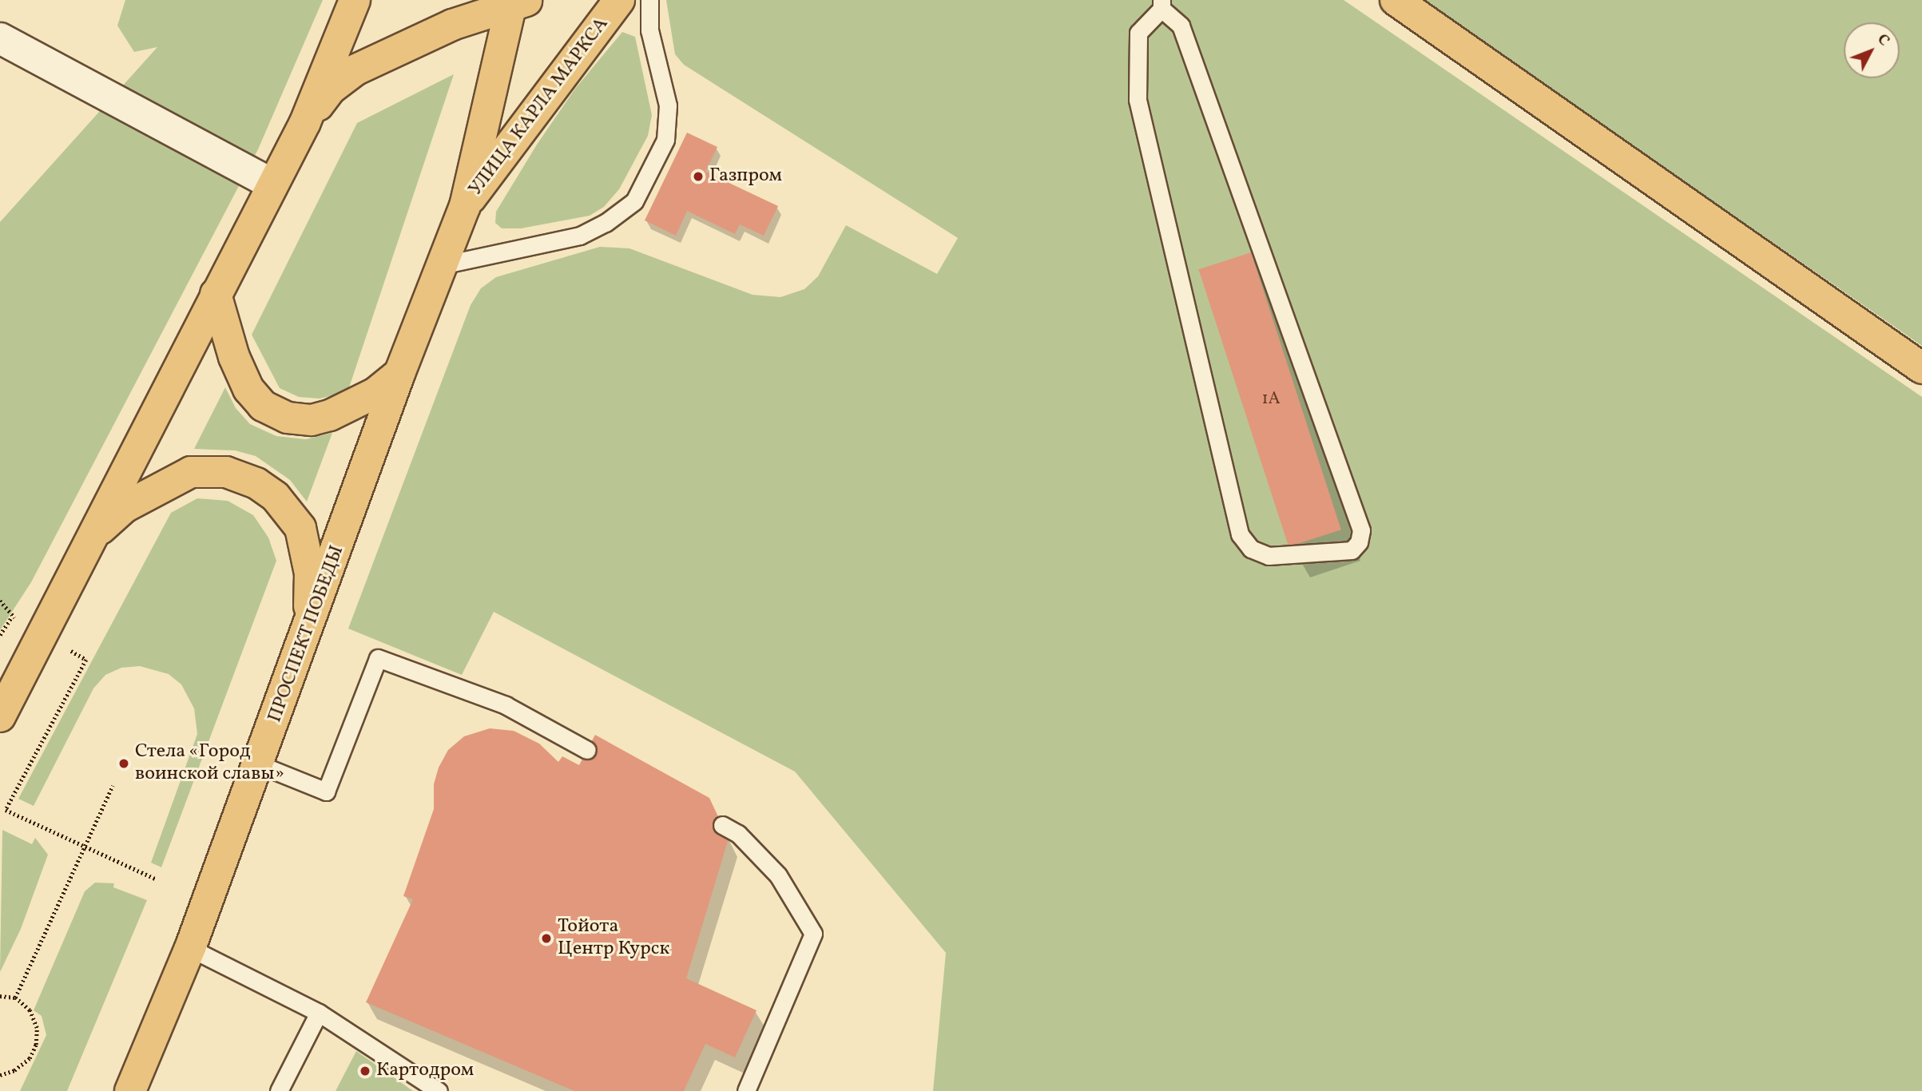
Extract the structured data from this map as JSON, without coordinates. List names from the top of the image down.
{
  "streets": {
    "main road": ["УЛИЦА КАРЛА МАРКСА", "ПРОСПЕКТ ПОБЕДЫ"]
  },
  "crossings": [
    ["УЛИЦА КАРЛА МАРКСА", "ПРОСПЕКТ ПОБЕДЫ"]
  ],
  "places": [
    "Газпром",
    "Стела «Город воинской славы»",
    "Тойота Центр Курск",
    "Картодром"
  ],
  "house_numbers": ["1А"],
  "north": "top right"
}
